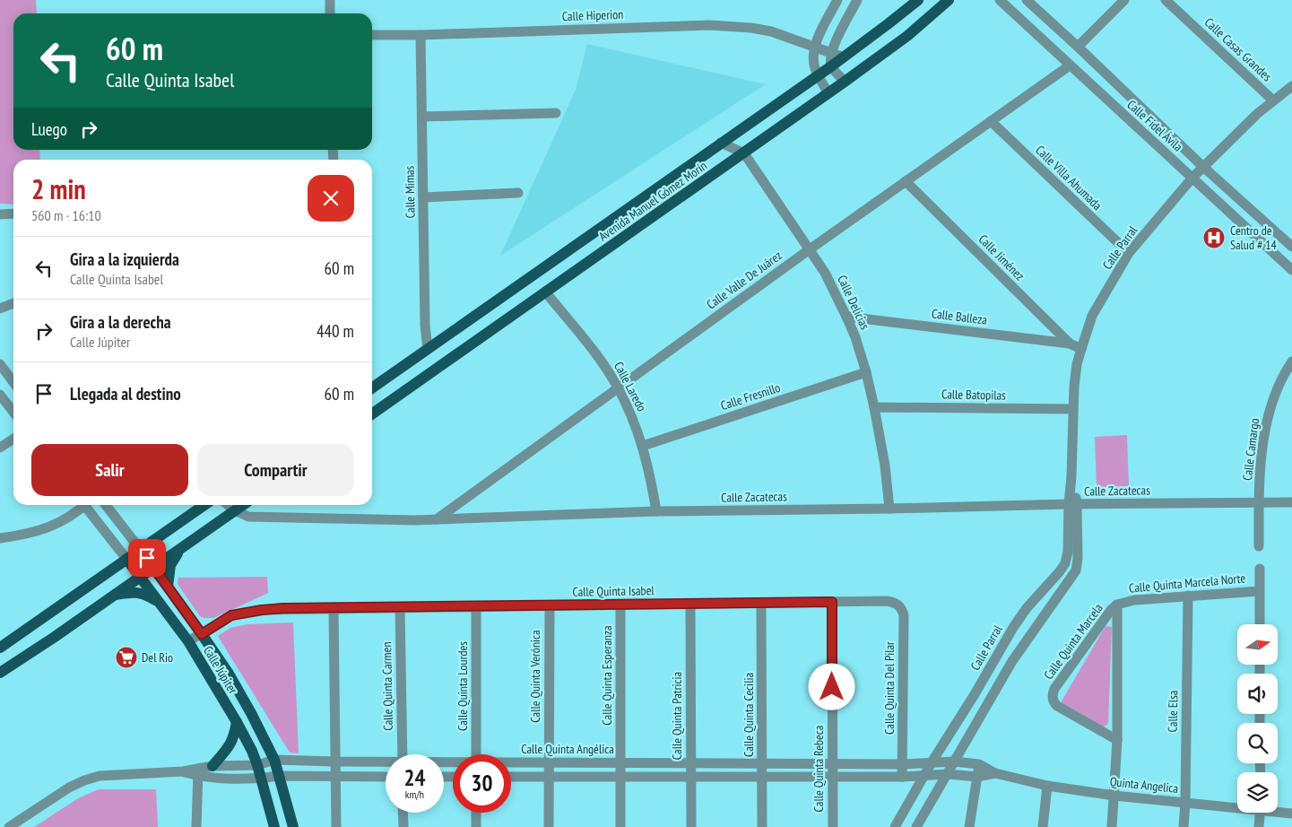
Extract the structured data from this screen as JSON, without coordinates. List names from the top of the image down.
{
  "streets": {
    "main road": ["Avenida Manuel Gómez Morín", "Calle Júpiter"],
    "street": [
      "Calle Hiperion",
      "Calle Casas Grandes",
      "Calle Fidel Ávila",
      "Calle Villa Ahumada",
      "Calle Mimas",
      "Calle Parral",
      "Calle Jiménez",
      "Calle Valle De Juárez",
      "Calle Delicias",
      "Calle Balleza",
      "Calle Laredo",
      "Calle Batopilas",
      "Calle Fresnillo",
      "Calle Camargo",
      "Calle Zacatecas",
      "Calle Quinta Marcela Norte",
      "Calle Quinta Isabel",
      "Calle Quinta Marcela",
      "Calle Quinta Esperanza",
      "Calle Quinta Verónica",
      "Calle Quinta Carmen",
      "Calle Quinta Lourdes",
      "Calle Quinta Del Pilar",
      "Calle Elsa",
      "Calle Quinta Cecilia",
      "Calle Quinta Patricia",
      "Calle Quinta Angélica",
      "Calle Quinta Rebeca",
      "Quinta Angelica"
    ]
  },
  "crossings": [
    ["Calle Hiperion", "Calle Mimas"],
    ["Calle Hiperion", "Avenida Manuel Gómez Morín"],
    ["Calle Casas Grandes", "Calle Parral"],
    ["Calle Fidel Ávila", "Calle Parral"],
    ["Calle Fidel Ávila", "Calle Valle De Juárez"],
    ["Calle Villa Ahumada", "Calle Parral"],
    ["Calle Villa Ahumada", "Calle Valle De Juárez"],
    ["Calle Mimas", "Avenida Manuel Gómez Morín"],
    ["Avenida Manuel Gómez Morín", "Calle Delicias"],
    ["Avenida Manuel Gómez Morín", "Calle Laredo"],
    ["Calle Parral", "Calle Jiménez"],
    ["Calle Parral", "Calle Batopilas"],
    ["Calle Parral", "Calle Zacatecas"],
    ["Calle Parral", "Calle Quinta Angélica"],
    ["Calle Parral", "Quinta Angelica"],
    ["Calle Jiménez", "Calle Valle De Juárez"],
    ["Calle Jiménez", "Calle Balleza"],
    ["Calle Valle De Juárez", "Calle Delicias"],
    ["Calle Valle De Juárez", "Calle Laredo"],
    ["Calle Valle De Juárez", "Calle Zacatecas"],
    ["Calle Delicias", "Calle Balleza"],
    ["Calle Delicias", "Calle Batopilas"],
    ["Calle Delicias", "Calle Fresnillo"],
    ["Calle Delicias", "Calle Zacatecas"],
    ["Calle Laredo", "Calle Fresnillo"],
    ["Calle Laredo", "Calle Zacatecas"],
    ["Calle Camargo", "Calle Zacatecas"],
    ["Calle Quinta Marcela Norte", "Calle Quinta Marcela"],
    ["Calle Quinta Marcela Norte", "Calle Elsa"],
    ["Calle Quinta Isabel", "Calle Júpiter"],
    ["Calle Quinta Isabel", "Calle Quinta Esperanza"],
    ["Calle Quinta Isabel", "Calle Quinta Verónica"],
    ["Calle Quinta Isabel", "Calle Quinta Carmen"],
    ["Calle Quinta Isabel", "Calle Quinta Lourdes"],
    ["Calle Quinta Isabel", "Calle Quinta Del Pilar"],
    ["Calle Quinta Isabel", "Calle Quinta Cecilia"],
    ["Calle Quinta Isabel", "Calle Quinta Patricia"],
    ["Calle Quinta Isabel", "Calle Quinta Rebeca"],
    ["Calle Quinta Marcela", "Quinta Angelica"],
    ["Calle Júpiter", "Calle Quinta Angélica"],
    ["Calle Quinta Esperanza", "Calle Quinta Angélica"],
    ["Calle Quinta Verónica", "Calle Quinta Angélica"],
    ["Calle Quinta Del Pilar", "Calle Quinta Angélica"],
    ["Calle Elsa", "Quinta Angelica"],
    ["Calle Quinta Cecilia", "Calle Quinta Angélica"],
    ["Calle Quinta Patricia", "Calle Quinta Angélica"],
    ["Calle Quinta Angélica", "Calle Quinta Rebeca"],
    ["Calle Quinta Angélica", "Quinta Angelica"]
  ],
  "places": {
    "hospital": ["Centro de Salud # 14"],
    "supermarket": ["Del Rio"]
  },
  "north": "right",
  "page": {
    "turn": ["60 m", "Calle Quinta Isabel"],
    "then": "Luego",
    "heading": ["2 min", "560 m · 16:10"],
    "list": [
      {
        "name": "Gira a la izquierda",
        "note": "Calle Quinta Isabel",
        "value": "60 m"
      },
      {
        "name": "Gira a la derecha",
        "note": "Calle Júpiter",
        "value": "440 m"
      },
      {
        "name": "Llegada al destino",
        "value": "60 m"
      }
    ],
    "buttons": ["Salir", "Compartir"],
    "speed": "24 km/h",
    "limit": "30"
  }
}
